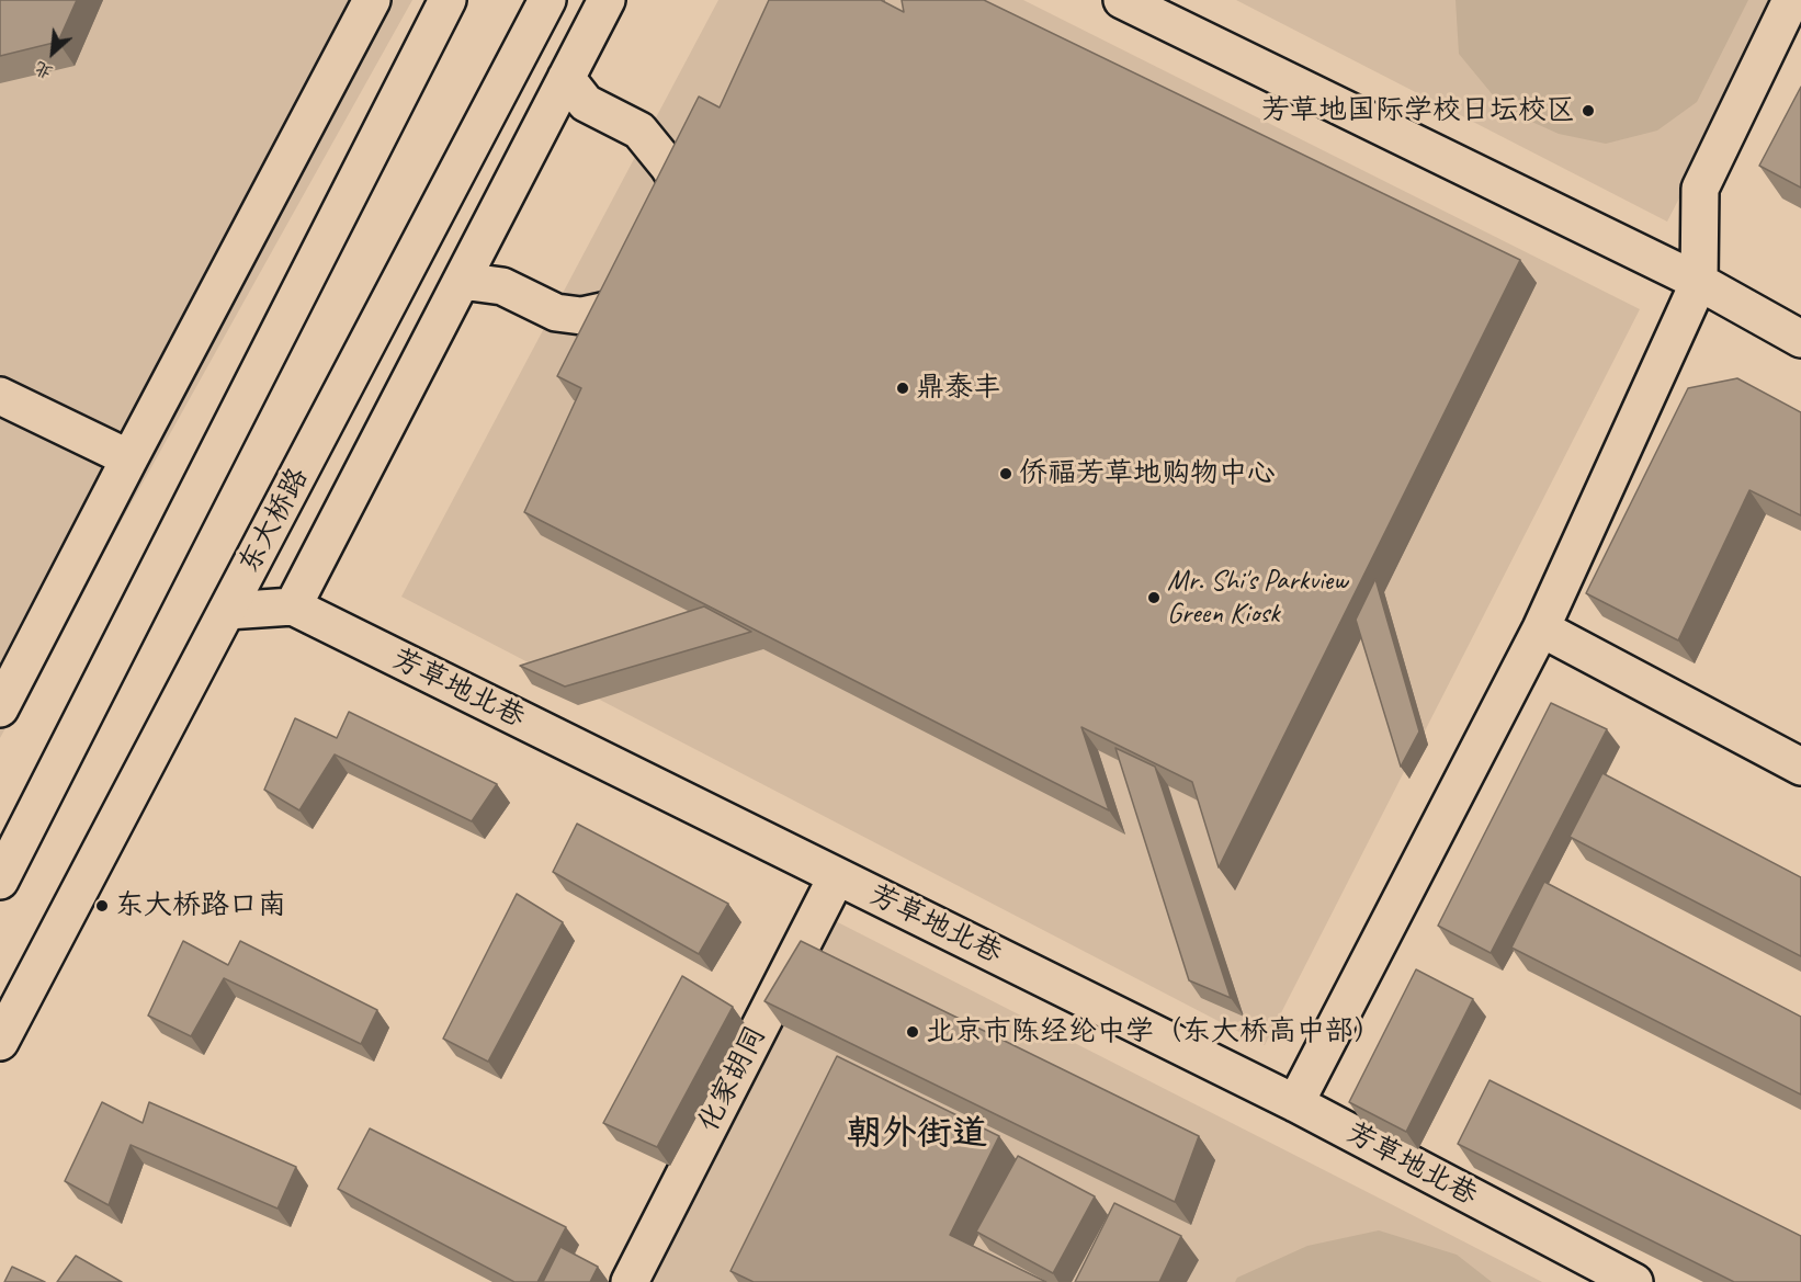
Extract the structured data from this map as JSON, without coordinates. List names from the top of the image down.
{
  "streets": {
    "street": ["东大桥路", "芳草地北巷", "化家胡同"]
  },
  "crossings": [
    ["芳草地北巷", "化家胡同"]
  ],
  "districts": ["朝外街道"],
  "places": [
    "芳草地国际学校日坛校区",
    "鼎泰丰",
    "侨福芳草地购物中心",
    "Mr. Shi's Parkview Green Kiosk",
    "东大桥路口南",
    "北京市陈经纶中学（东大桥高中部）"
  ],
  "north": "bottom left"
}
